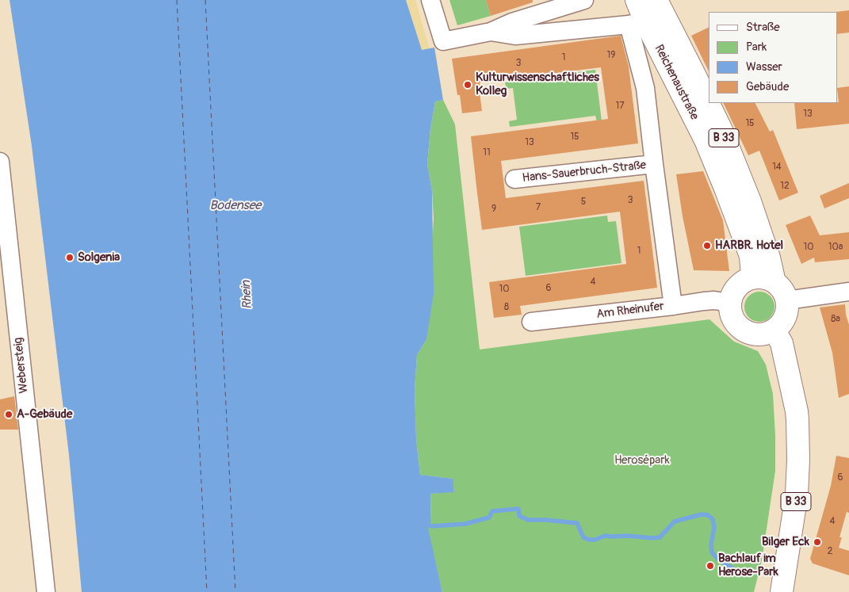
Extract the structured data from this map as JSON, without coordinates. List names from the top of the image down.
{
  "streets": {
    "main road": ["Reichenaustraße", "B 33"],
    "street": ["Hans-Sauerbruch-Straße", "Am Rheinufer", "Webersteig"]
  },
  "crossings": [
    ["Reichenaustraße", "B 33"],
    ["Reichenaustraße", "Hans-Sauerbruch-Straße"],
    ["Reichenaustraße", "Am Rheinufer"],
    ["B 33", "Am Rheinufer"],
    ["Hans-Sauerbruch-Straße", "Am Rheinufer"]
  ],
  "water": ["Bodensee", "Rhein"],
  "parks": ["Herosépark"],
  "places": [
    "Kulturwissenschaftliches Kolleg",
    "HARBR. Hotel",
    "Solgenia",
    "A-Gebäude",
    "Bilger Eck",
    "Bachlauf im Herose-Park"
  ],
  "house_numbers": [
    "19",
    "1",
    "3",
    "17",
    "13",
    "15",
    "15",
    "13",
    "11",
    "14",
    "12",
    "3",
    "5",
    "7",
    "9",
    "10",
    "10a",
    "1",
    "4",
    "6",
    "10",
    "8",
    "8a",
    "6",
    "4",
    "2"
  ],
  "legend": [
    "Straße",
    "Park",
    "Wasser",
    "Gebäude"
  ]
}
